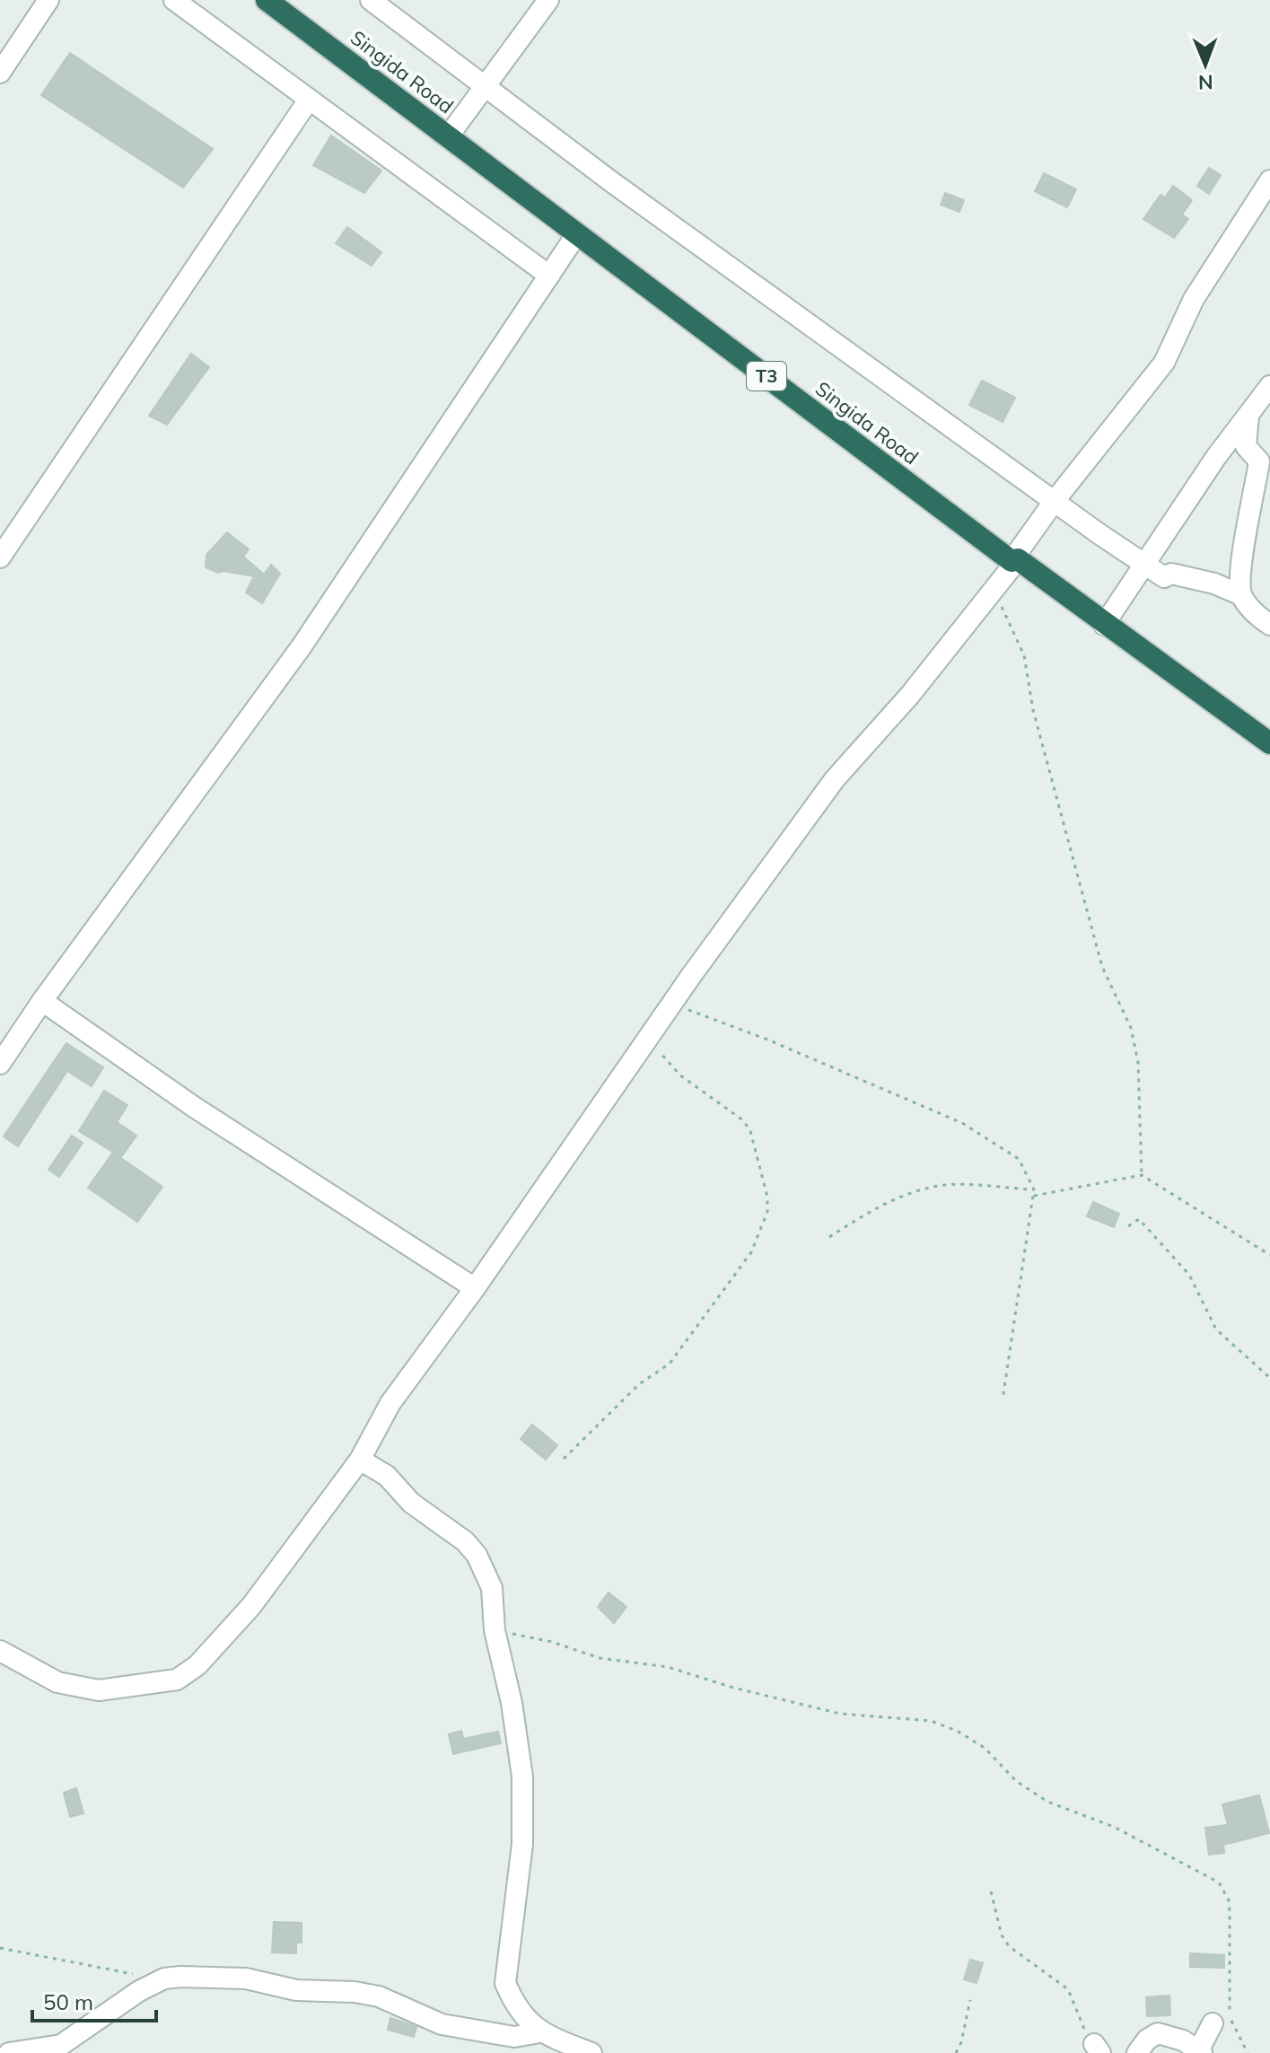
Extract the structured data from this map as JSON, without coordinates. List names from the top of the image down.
{
  "streets": {
    "highway": ["Singida Road", "T3"]
  },
  "scale_bar": "50 m",
  "north": "bottom"
}
